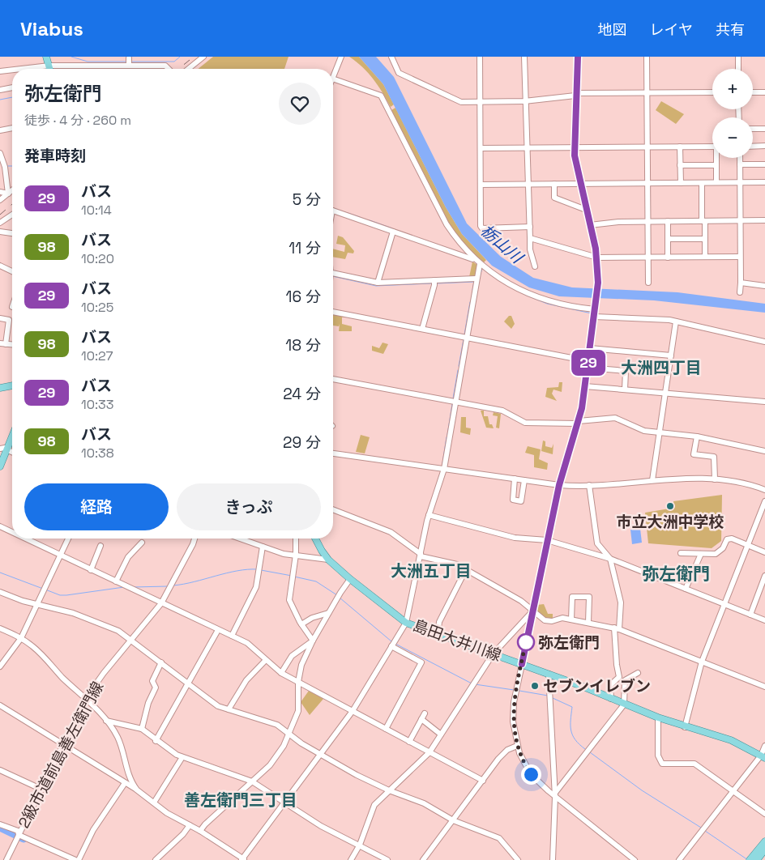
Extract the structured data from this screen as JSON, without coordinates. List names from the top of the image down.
{
  "streets": {
    "main road": ["島田大井川線"],
    "street": ["2級市道前島善左衛門線"]
  },
  "districts": [
    "大洲四丁目",
    "大洲五丁目",
    "弥左衛門",
    "善左衛門三丁目"
  ],
  "water": ["栃山川"],
  "places": ["市立大洲中学校", "弥左衛門", "セブンイレブン"],
  "lines": ["bus line 29"],
  "page": {
    "header": "Viabus",
    "nav": ["地図", "レイヤ", "共有"],
    "on_map": "29",
    "map_buttons": ["+", "−"],
    "heading": [
      ["弥左衛門", "徒歩 · 4 分 · 260 m"],
      "発車時刻"
    ],
    "list": [
      {
        "mark": "29",
        "name": "バス",
        "note": "10:14",
        "value": "5 分"
      },
      {
        "mark": "98",
        "name": "バス",
        "note": "10:20",
        "value": "11 分"
      },
      {
        "mark": "29",
        "name": "バス",
        "note": "10:25",
        "value": "16 分"
      },
      {
        "mark": "98",
        "name": "バス",
        "note": "10:27",
        "value": "18 分"
      },
      {
        "mark": "29",
        "name": "バス",
        "note": "10:33",
        "value": "24 分"
      },
      {
        "mark": "98",
        "name": "バス",
        "note": "10:38",
        "value": "29 分"
      }
    ],
    "buttons": ["経路", "きっぷ"]
  }
}
